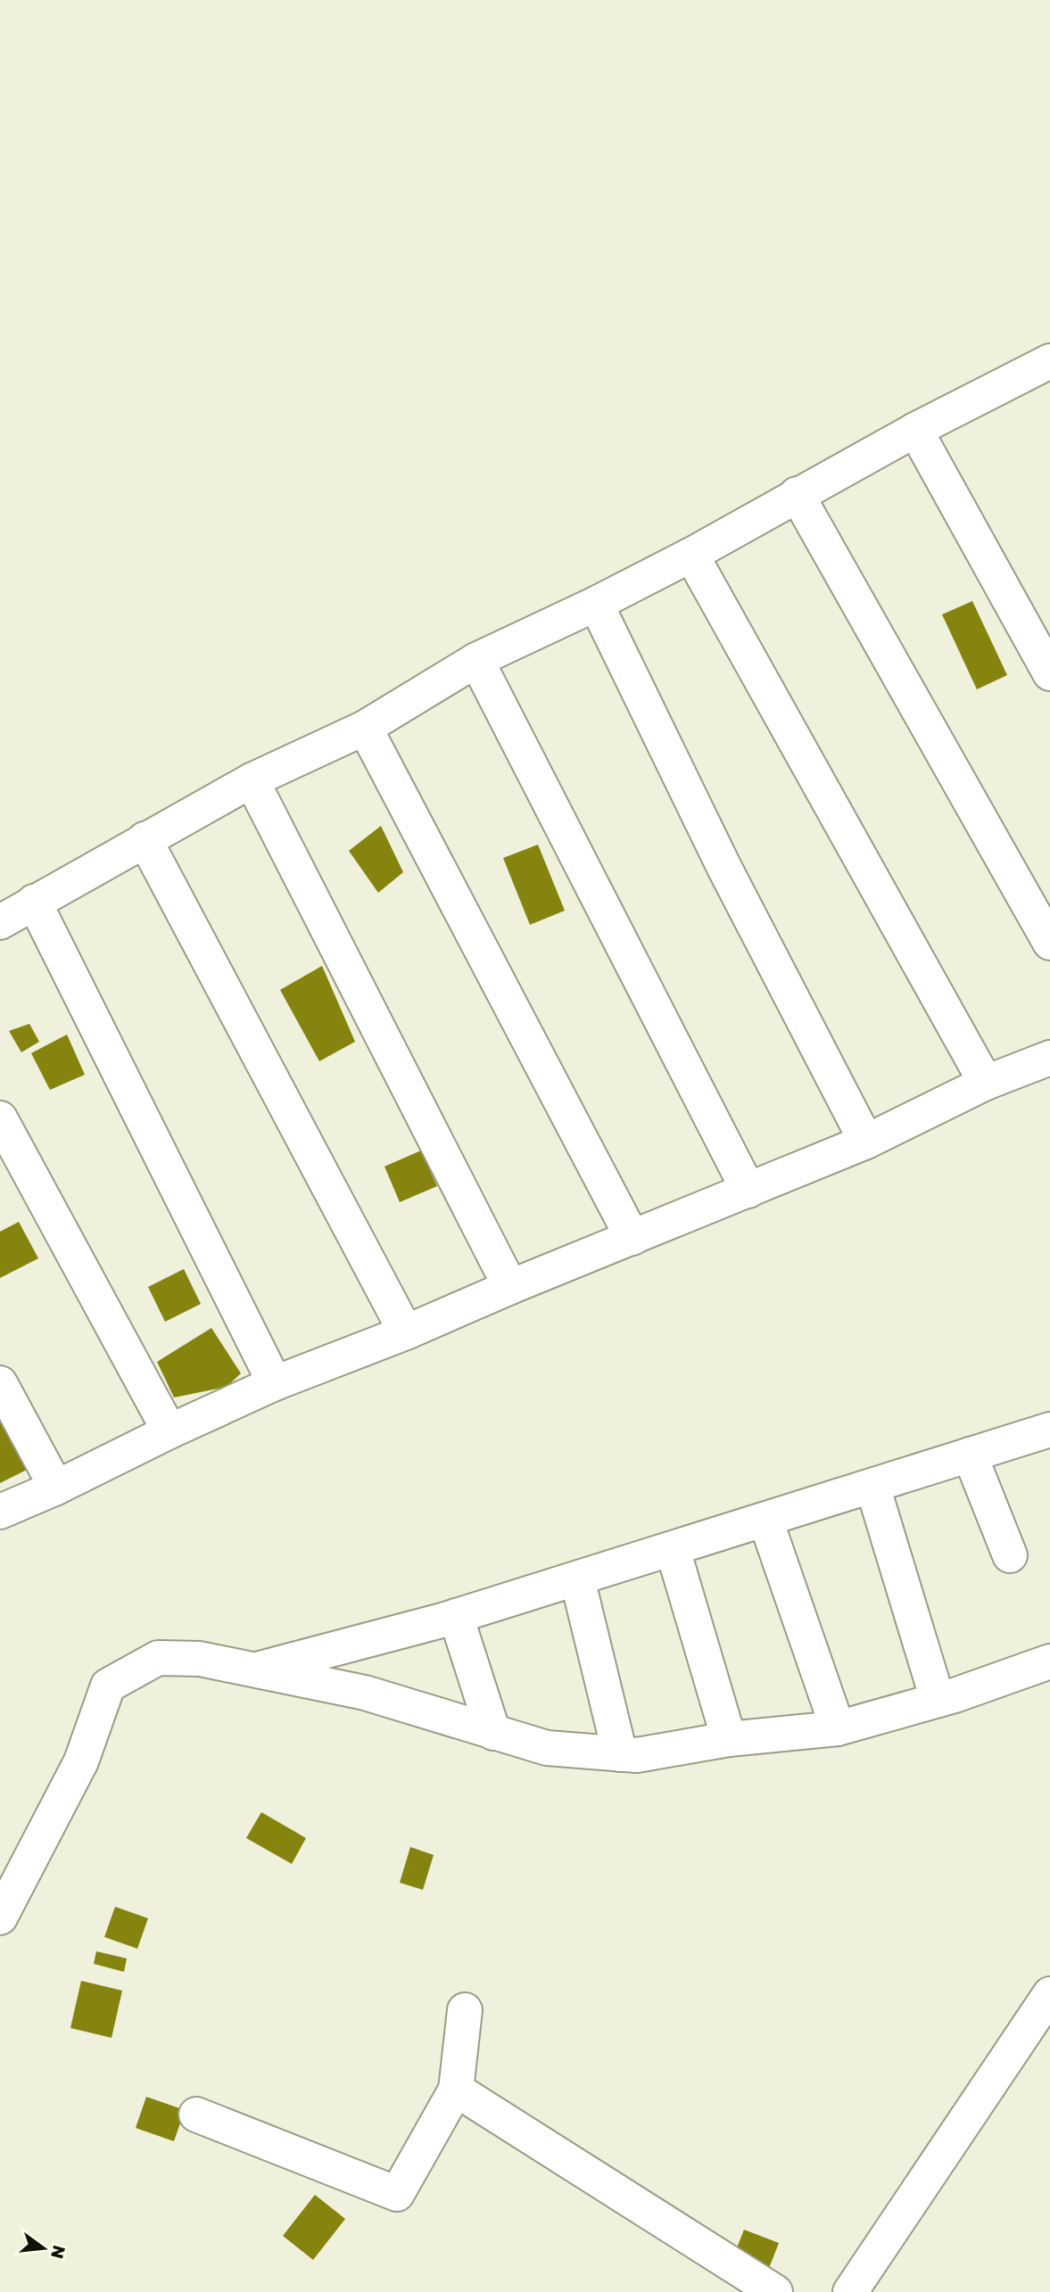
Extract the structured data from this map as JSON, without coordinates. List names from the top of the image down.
{
  "north": "right"
}
